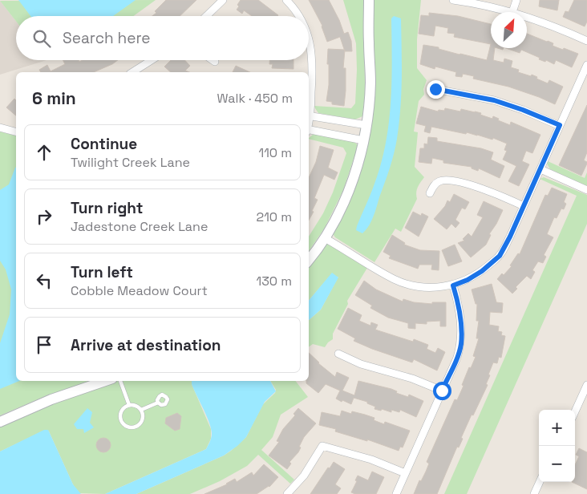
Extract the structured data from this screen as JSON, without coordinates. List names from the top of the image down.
{
  "north": "top right",
  "page": {
    "search": "Search here",
    "heading": ["6 min", "Walk · 450 m"],
    "list": [
      ["Continue", "Twilight Creek Lane", "110 m"],
      ["Turn right", "Jadestone Creek Lane", "210 m"],
      ["Turn left", "Cobble Meadow Court", "130 m"],
      "Arrive at destination"
    ],
    "map_buttons": ["+", "−"]
  }
}
